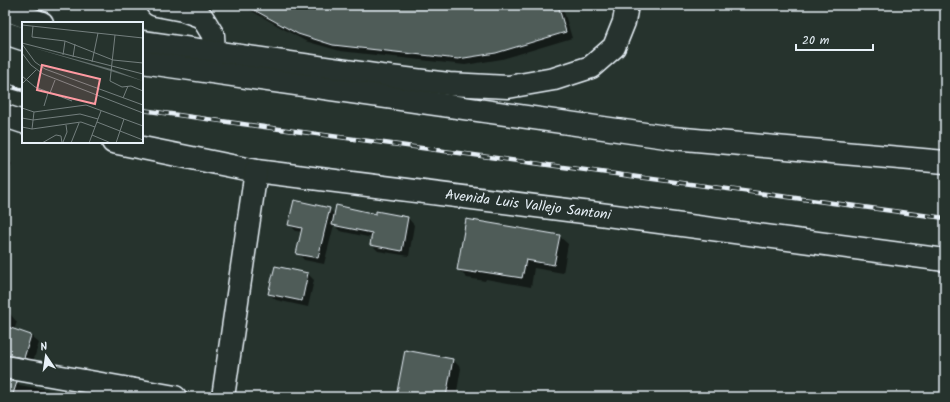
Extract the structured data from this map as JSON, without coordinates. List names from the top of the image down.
{
  "streets": {
    "street": ["Avenida Luis Vallejo Santoni"]
  },
  "scale_bar": "20 m",
  "north": "top"
}
